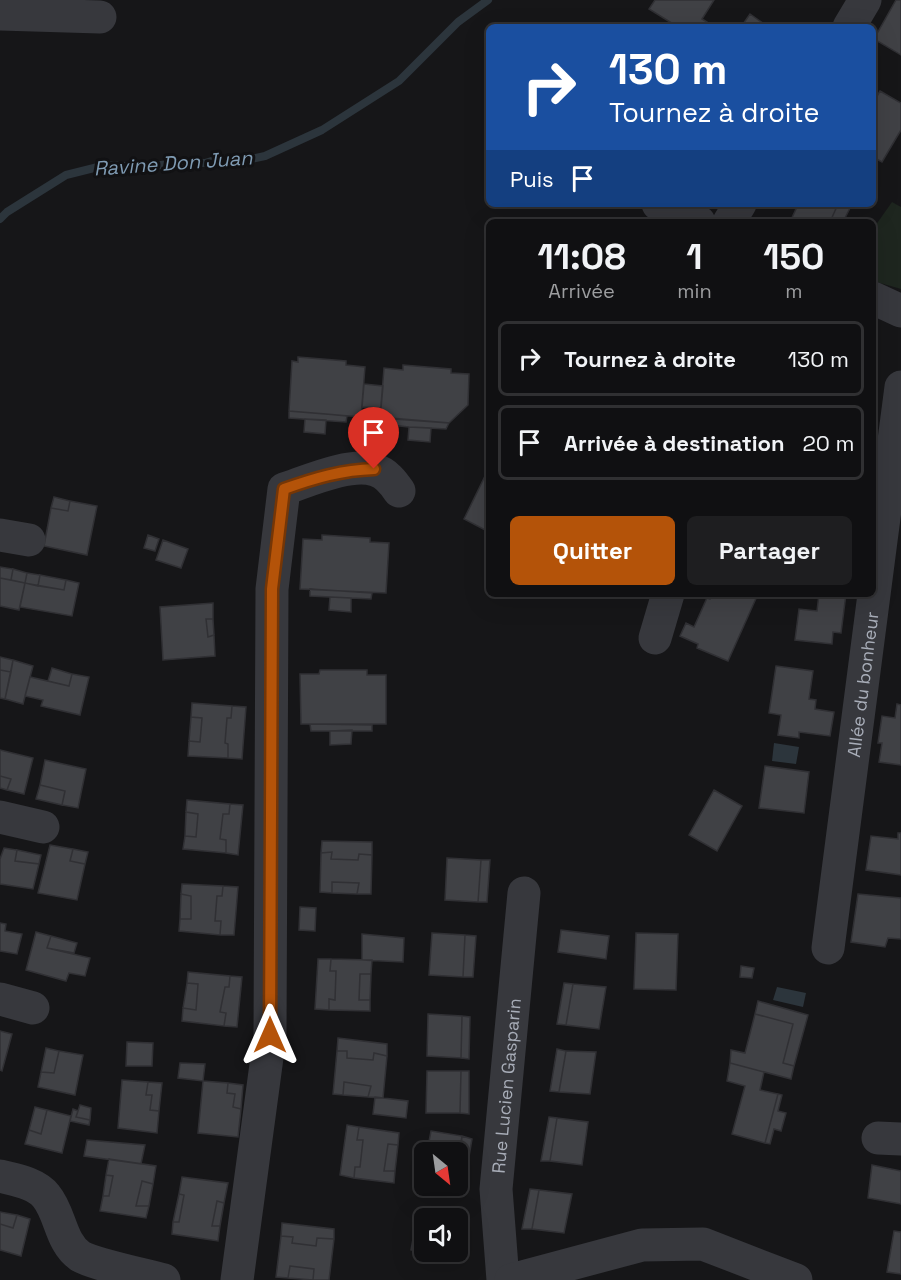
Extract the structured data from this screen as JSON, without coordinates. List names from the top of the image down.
{
  "streets": {
    "street": ["Allée du bonheur", "Rue Lucien Gasparin"]
  },
  "water": ["Ravine Don Juan"],
  "north": "bottom right",
  "page": {
    "turn": ["130 m", "Tournez à droite"],
    "then": "Puis",
    "eta": [
      "11:08",
      "Arrivée",
      "1",
      "min",
      "150",
      "m"
    ],
    "list": [
      {
        "name": "Tournez à droite",
        "value": "130 m"
      },
      {
        "name": "Arrivée à destination",
        "value": "20 m"
      }
    ],
    "buttons": ["Quitter", "Partager"]
  }
}
